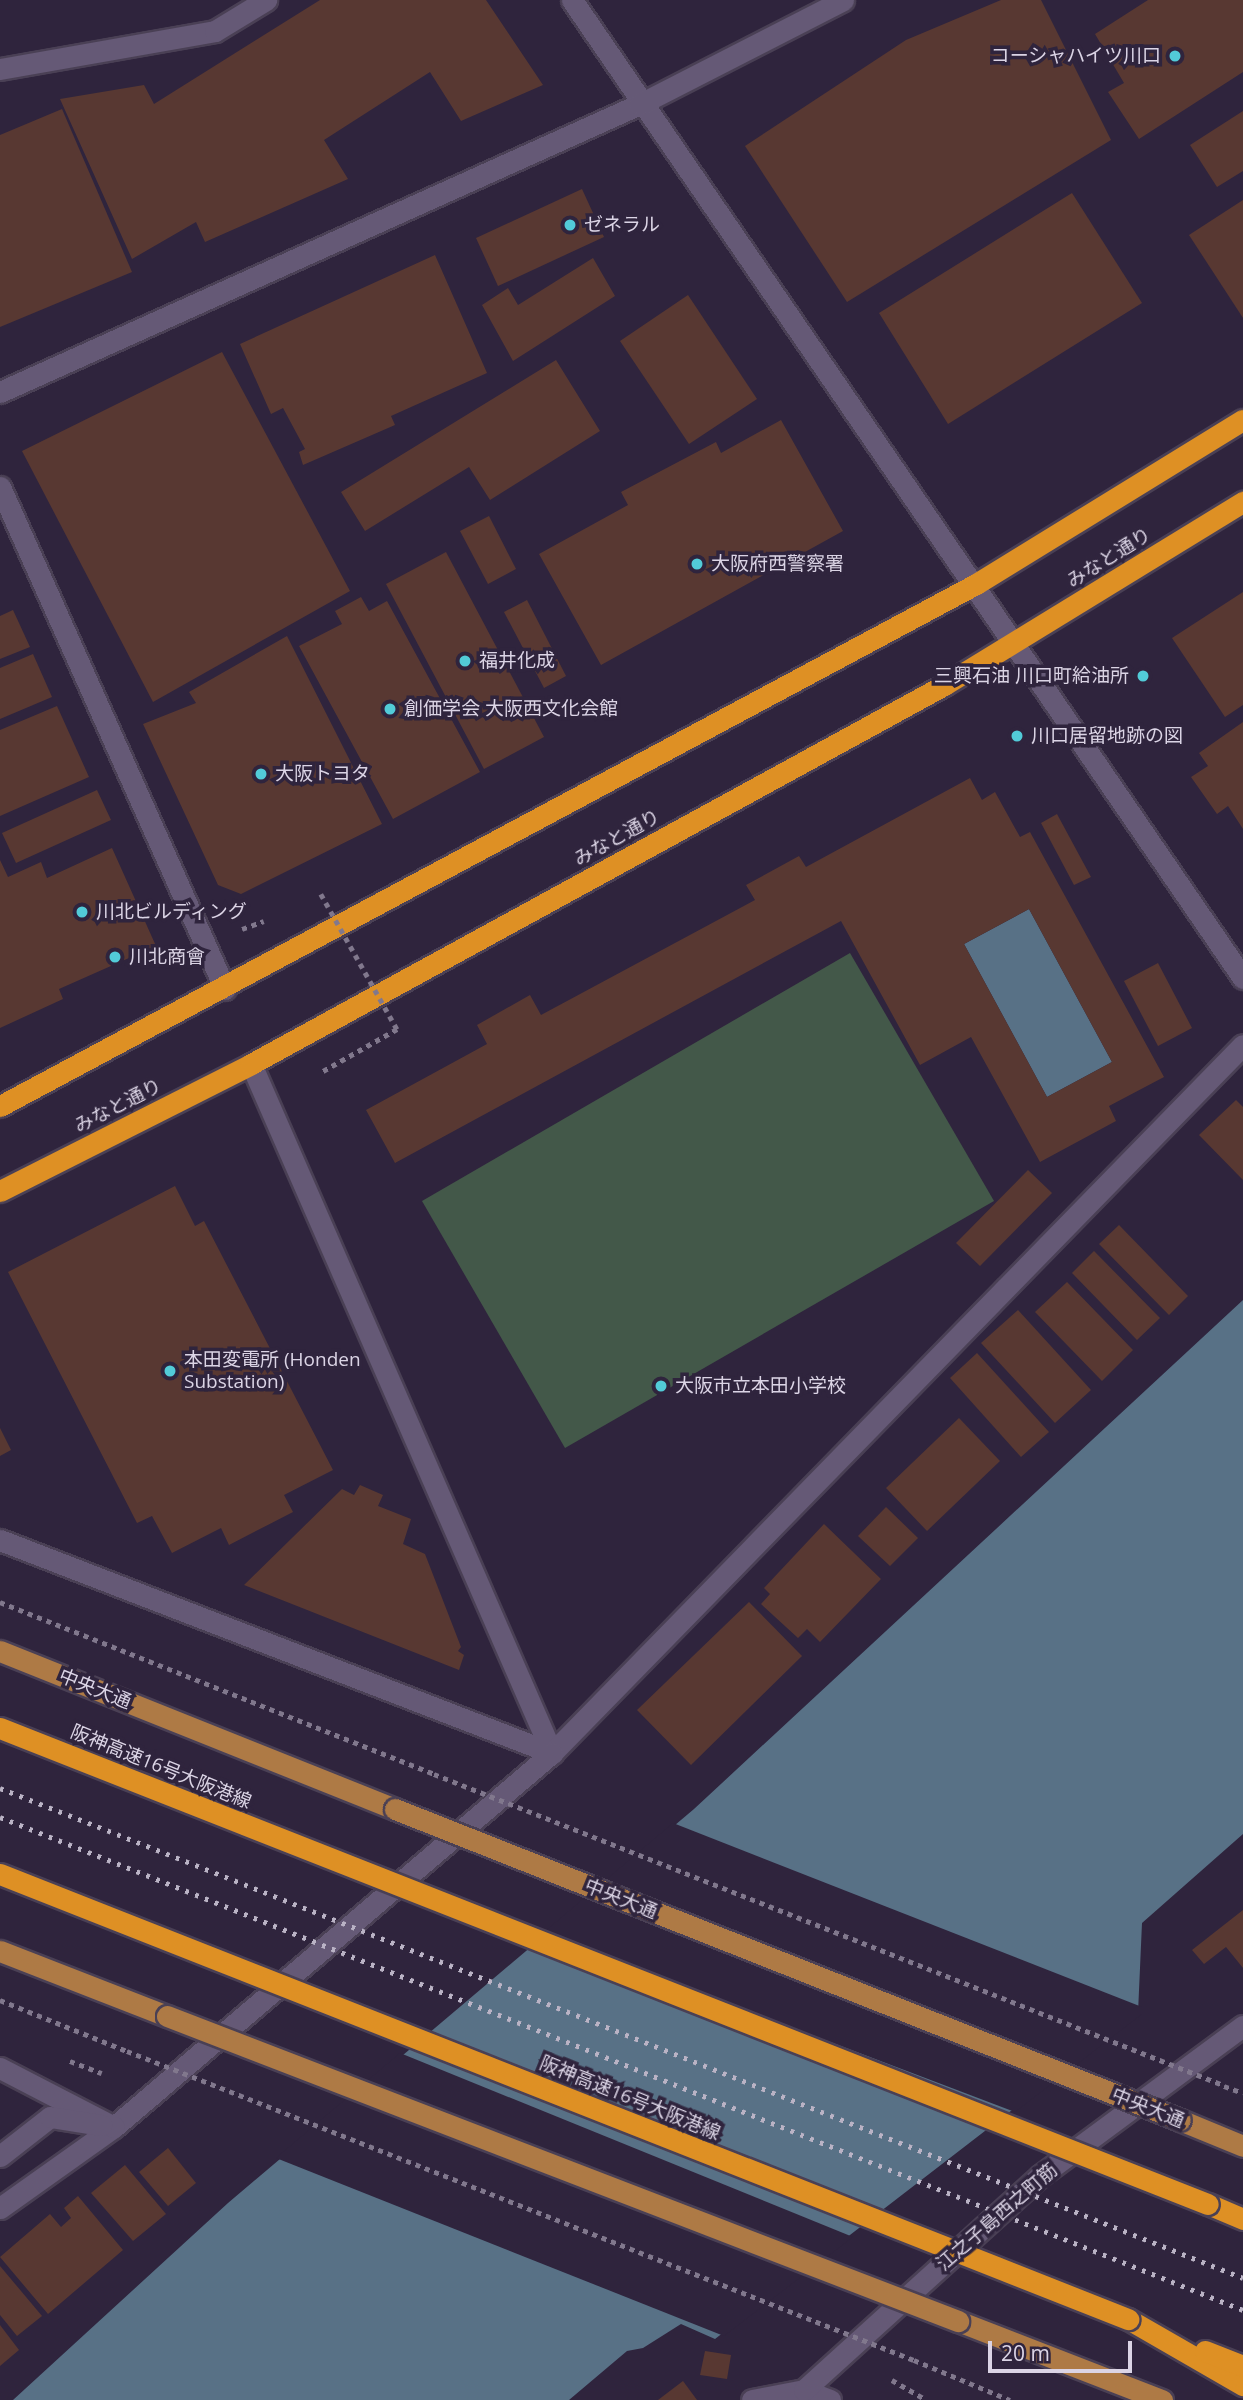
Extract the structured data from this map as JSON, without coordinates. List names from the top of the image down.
{
  "streets": {
    "highway": ["みなと通り", "阪神高速16号大阪港線"],
    "main road": ["中央大通"],
    "street": ["江之子島西之町筋"]
  },
  "places": [
    "コーシャハイツ川口",
    "ゼネラル",
    "大阪府西警察署",
    "福井化成",
    "三興石油 川口町給油所",
    "創価学会 大阪西文化会館",
    "川口居留地跡の図",
    "大阪トヨタ",
    "川北ビルディング",
    "川北商會",
    "本田変電所 (Honden Substation)",
    "大阪市立本田小学校"
  ],
  "scale_bar": "20 m"
}
